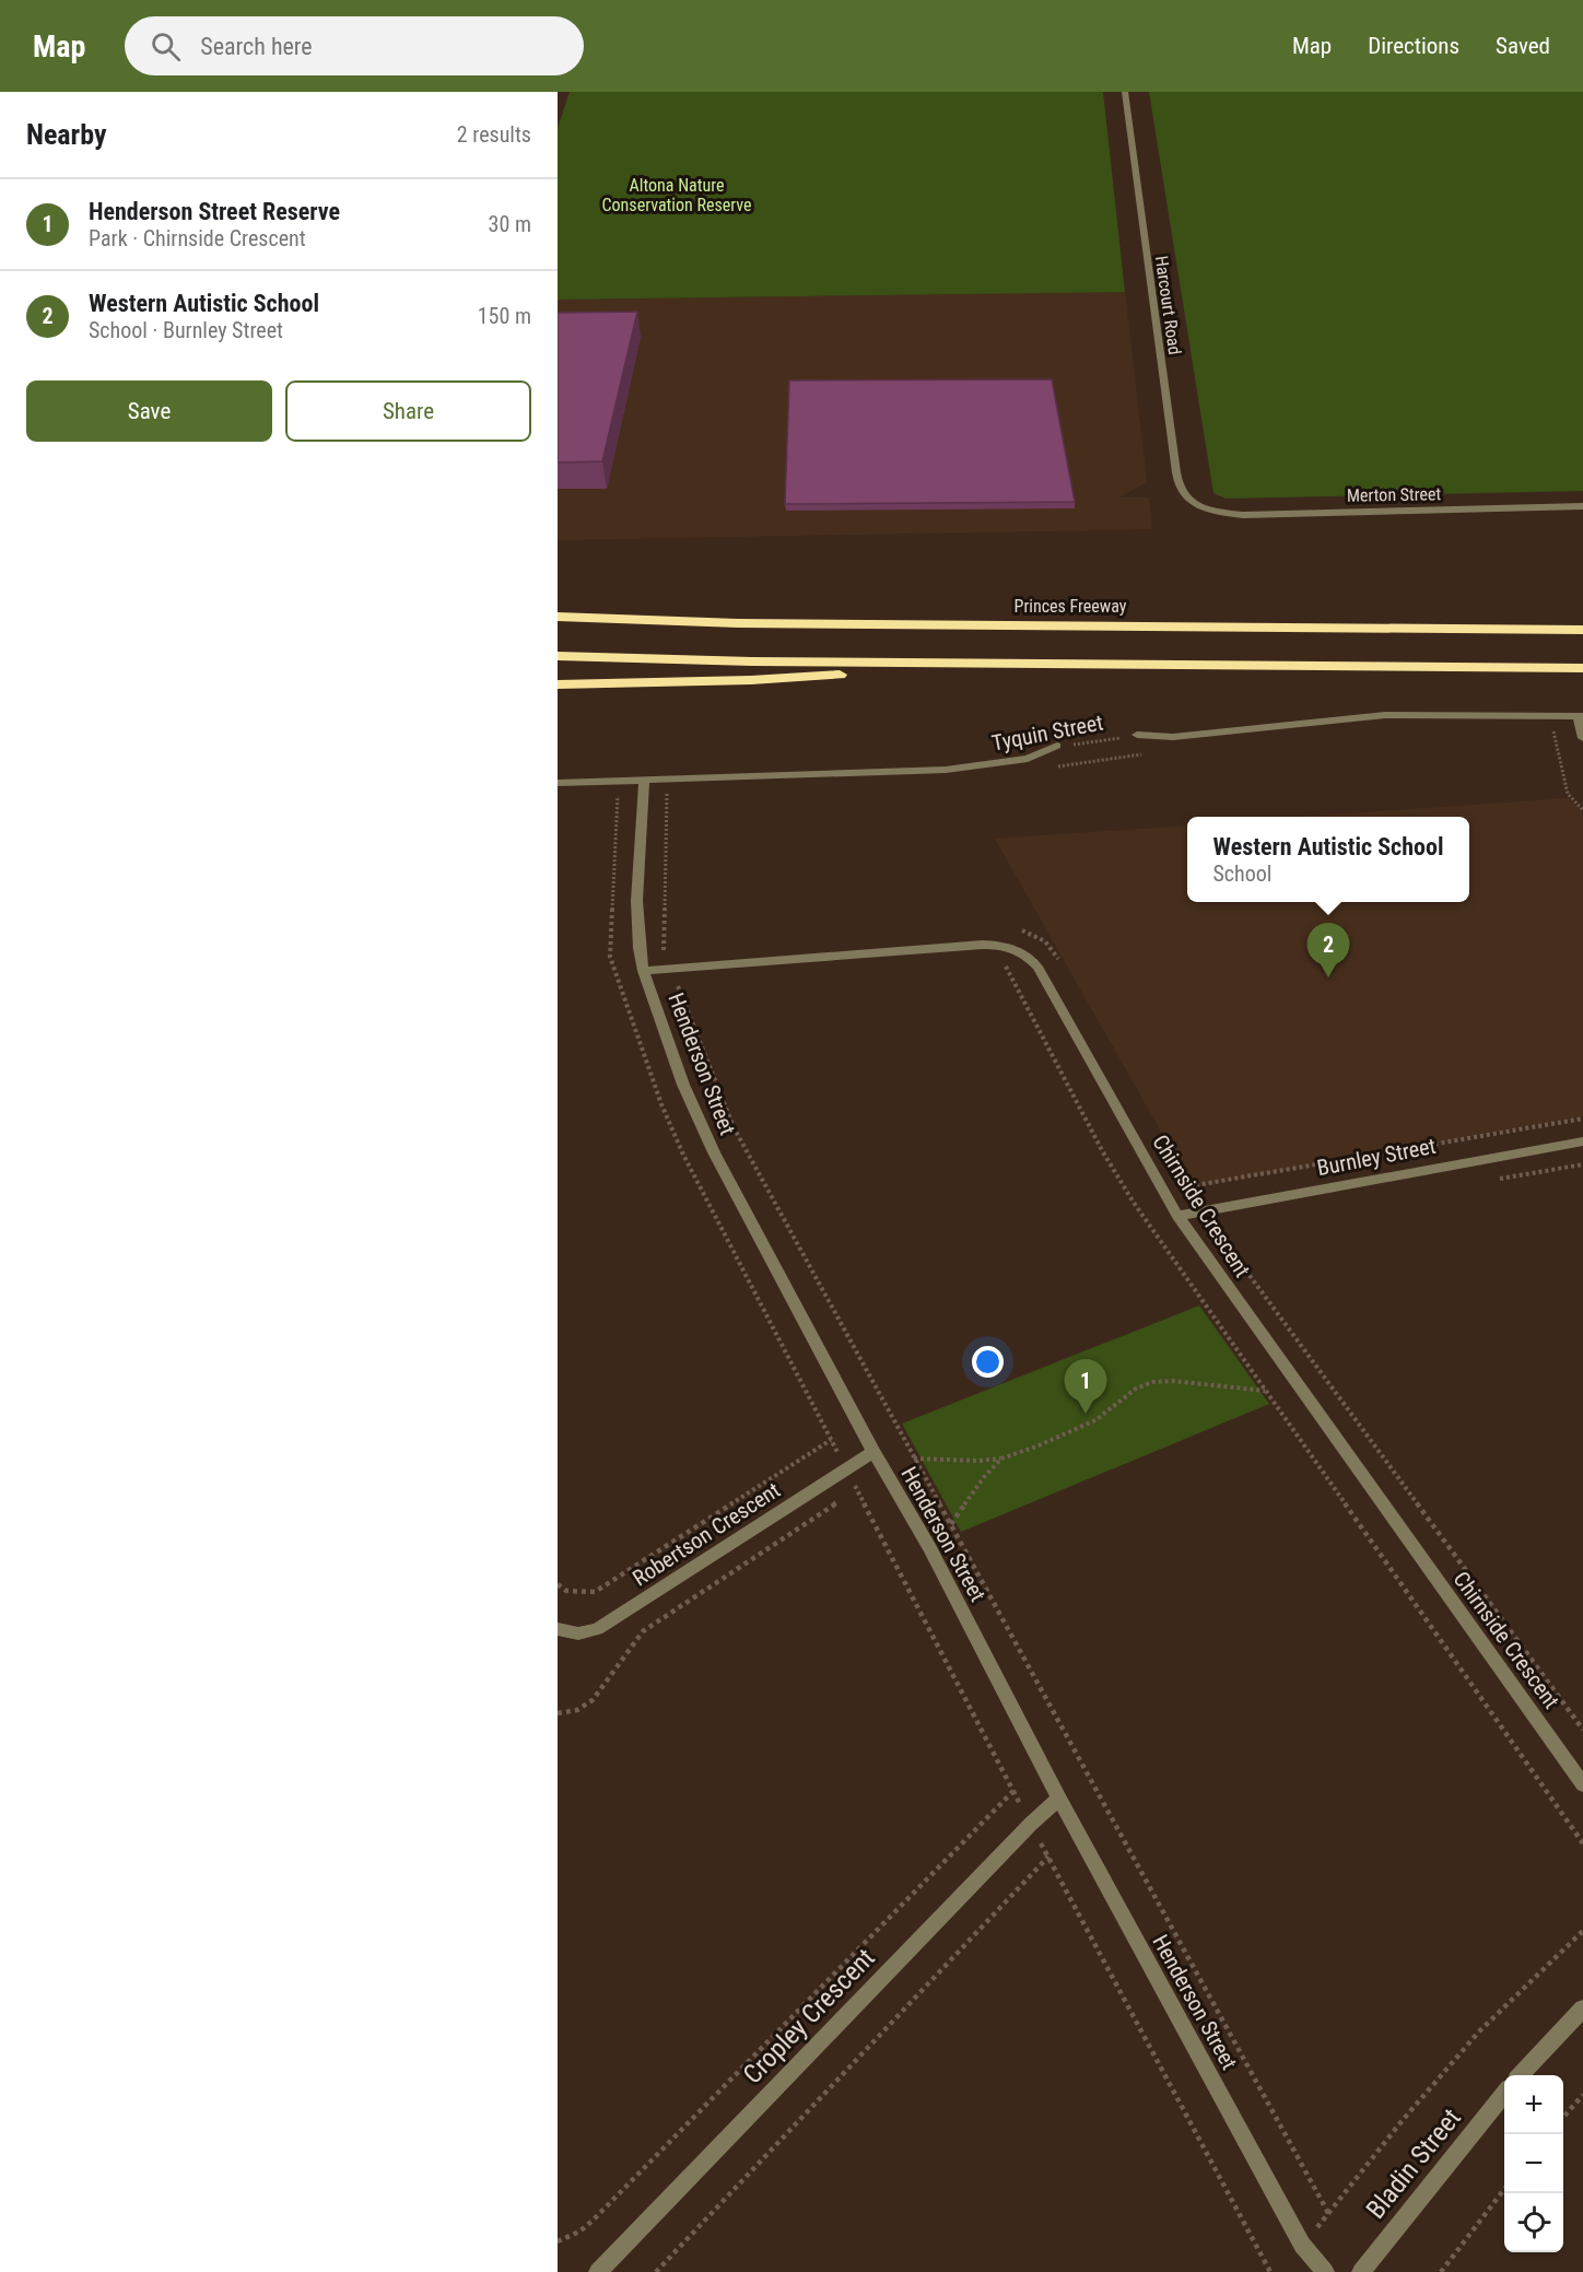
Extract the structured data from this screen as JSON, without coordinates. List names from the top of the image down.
{
  "streets": {
    "highway": ["Princes Freeway"],
    "street": [
      "Harcourt Road",
      "Merton Street",
      "Tyquin Street",
      "Henderson Street",
      "Burnley Street",
      "Chirnside Crescent",
      "Robertson Crescent",
      "Cropley Crescent",
      "Bladin Street"
    ]
  },
  "crossings": [
    ["Harcourt Road", "Merton Street"],
    ["Tyquin Street", "Henderson Street"],
    ["Henderson Street", "Chirnside Crescent"],
    ["Henderson Street", "Robertson Crescent"],
    ["Henderson Street", "Cropley Crescent"],
    ["Burnley Street", "Chirnside Crescent"]
  ],
  "parks": ["Altona Nature Conservation Reserve"],
  "page": {
    "header": "Map",
    "search": "Search here",
    "nav": ["Map", "Directions", "Saved"],
    "heading": ["Nearby", "2 results"],
    "list": [
      {
        "mark": "1",
        "name": "Henderson Street Reserve",
        "note": "Park · Chirnside Crescent",
        "value": "30 m"
      },
      {
        "mark": "2",
        "name": "Western Autistic School",
        "note": "School · Burnley Street",
        "value": "150 m"
      }
    ],
    "buttons": ["Save", "Share"],
    "popup": ["Western Autistic School", "School"],
    "pins": ["2", "1"],
    "map_buttons": ["+", "−"]
  }
}
